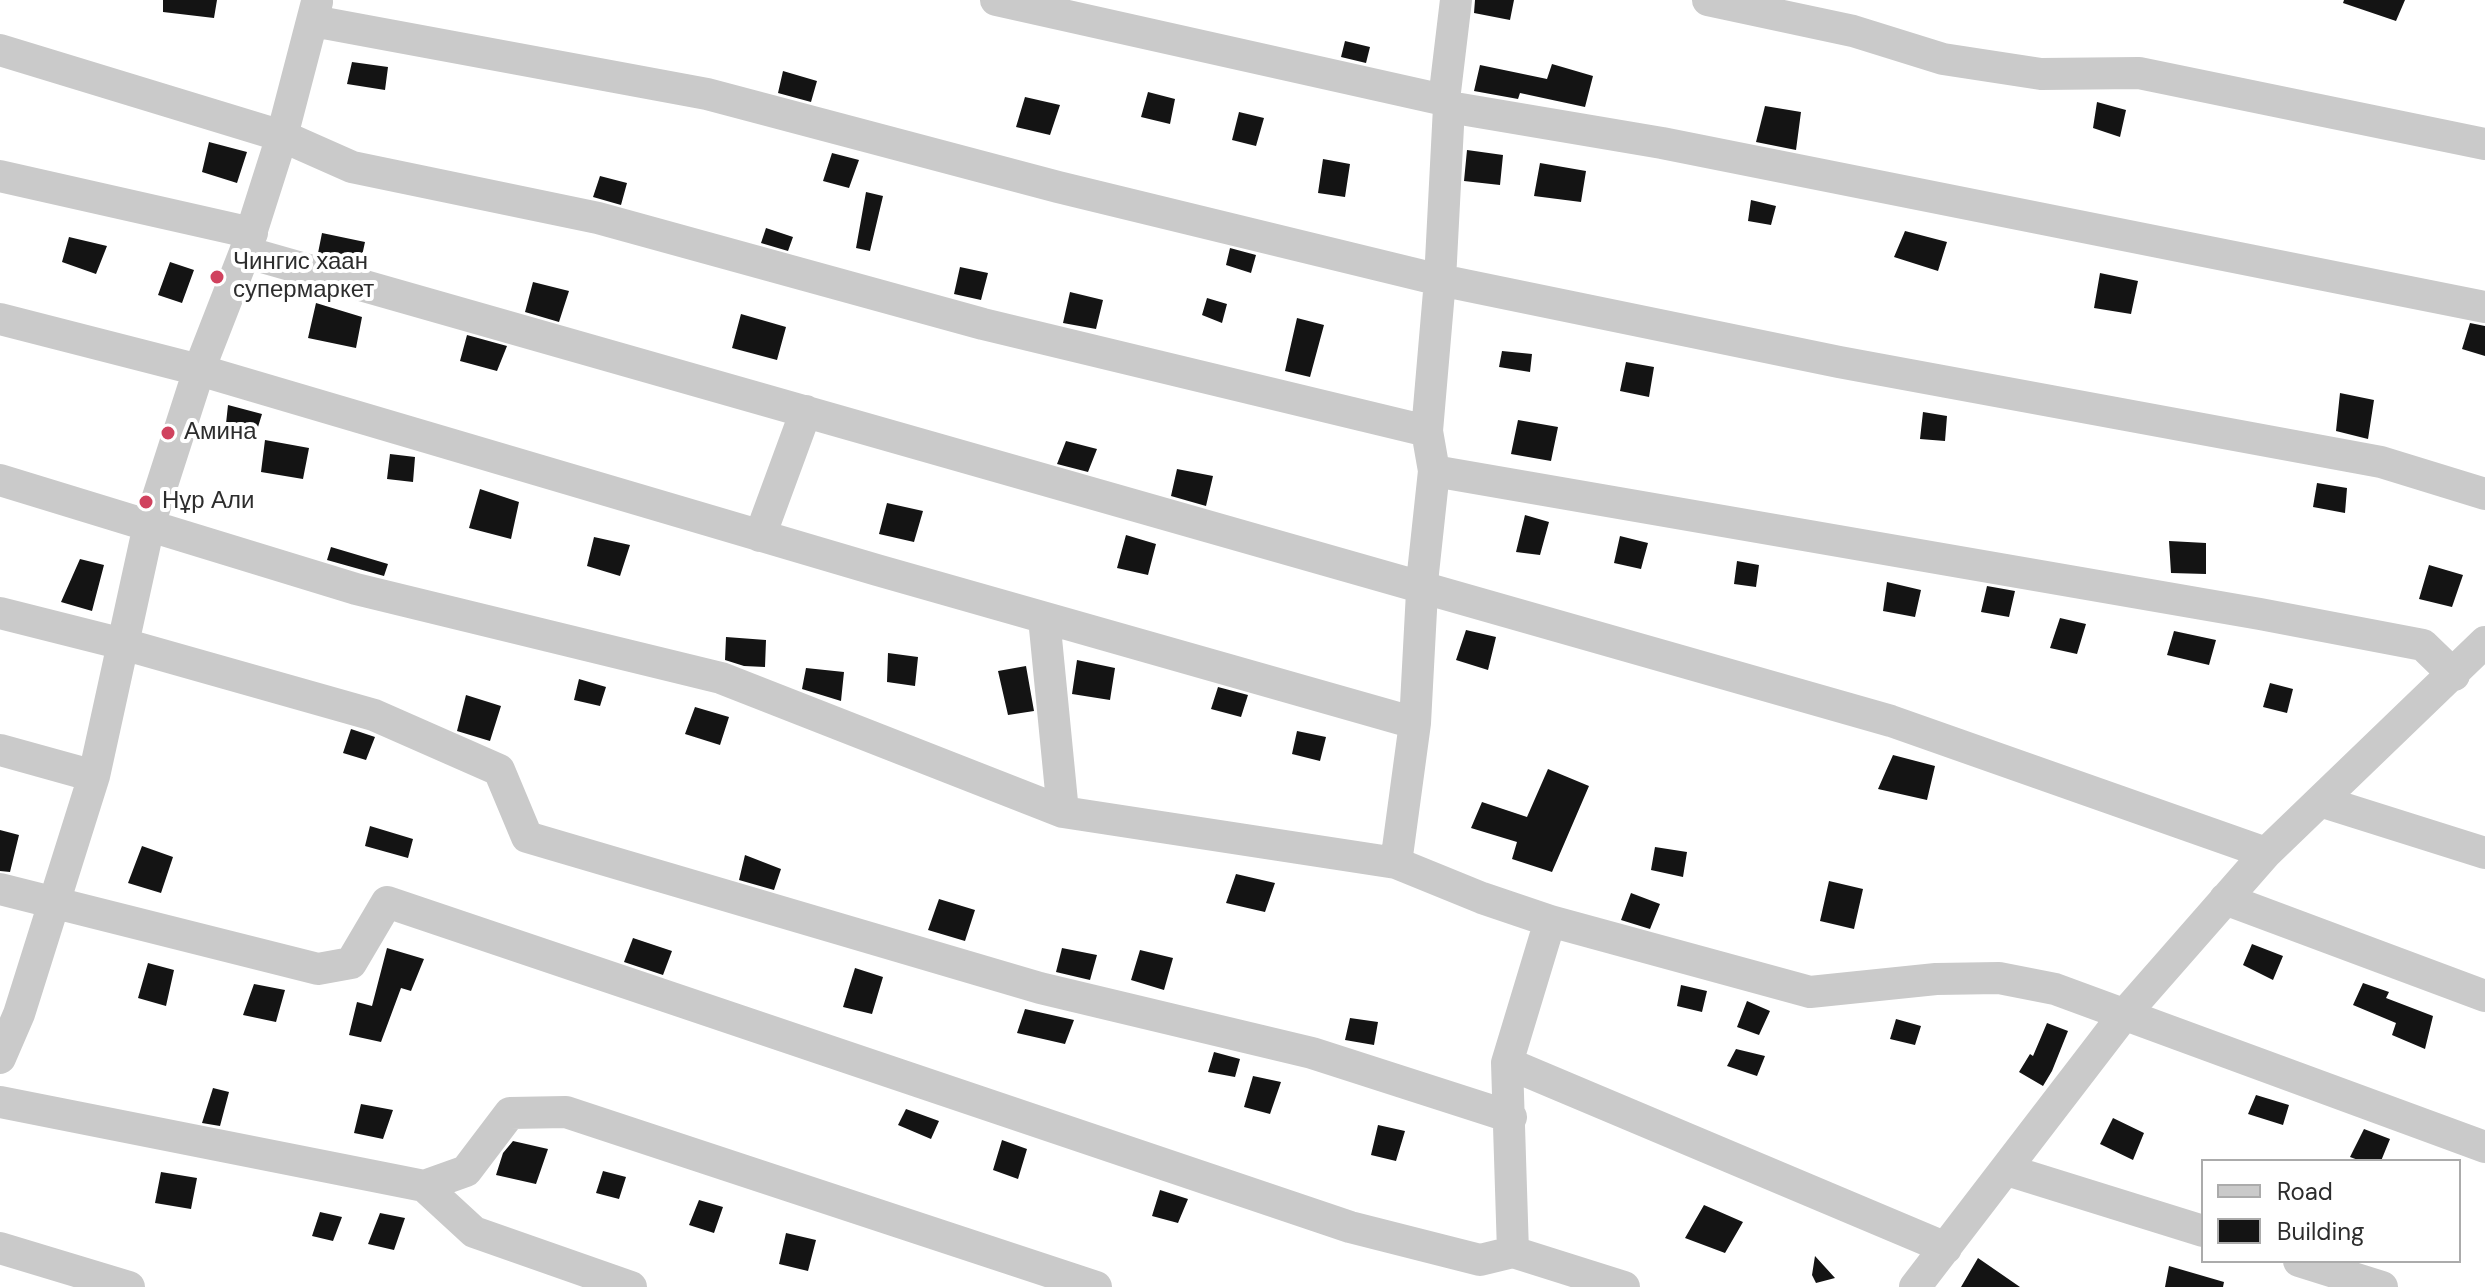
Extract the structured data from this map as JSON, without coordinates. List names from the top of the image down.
{
  "places": ["Чингис хаан супермаркет", "Амина", "Нұр Али"],
  "legend": ["Road", "Building"]
}
